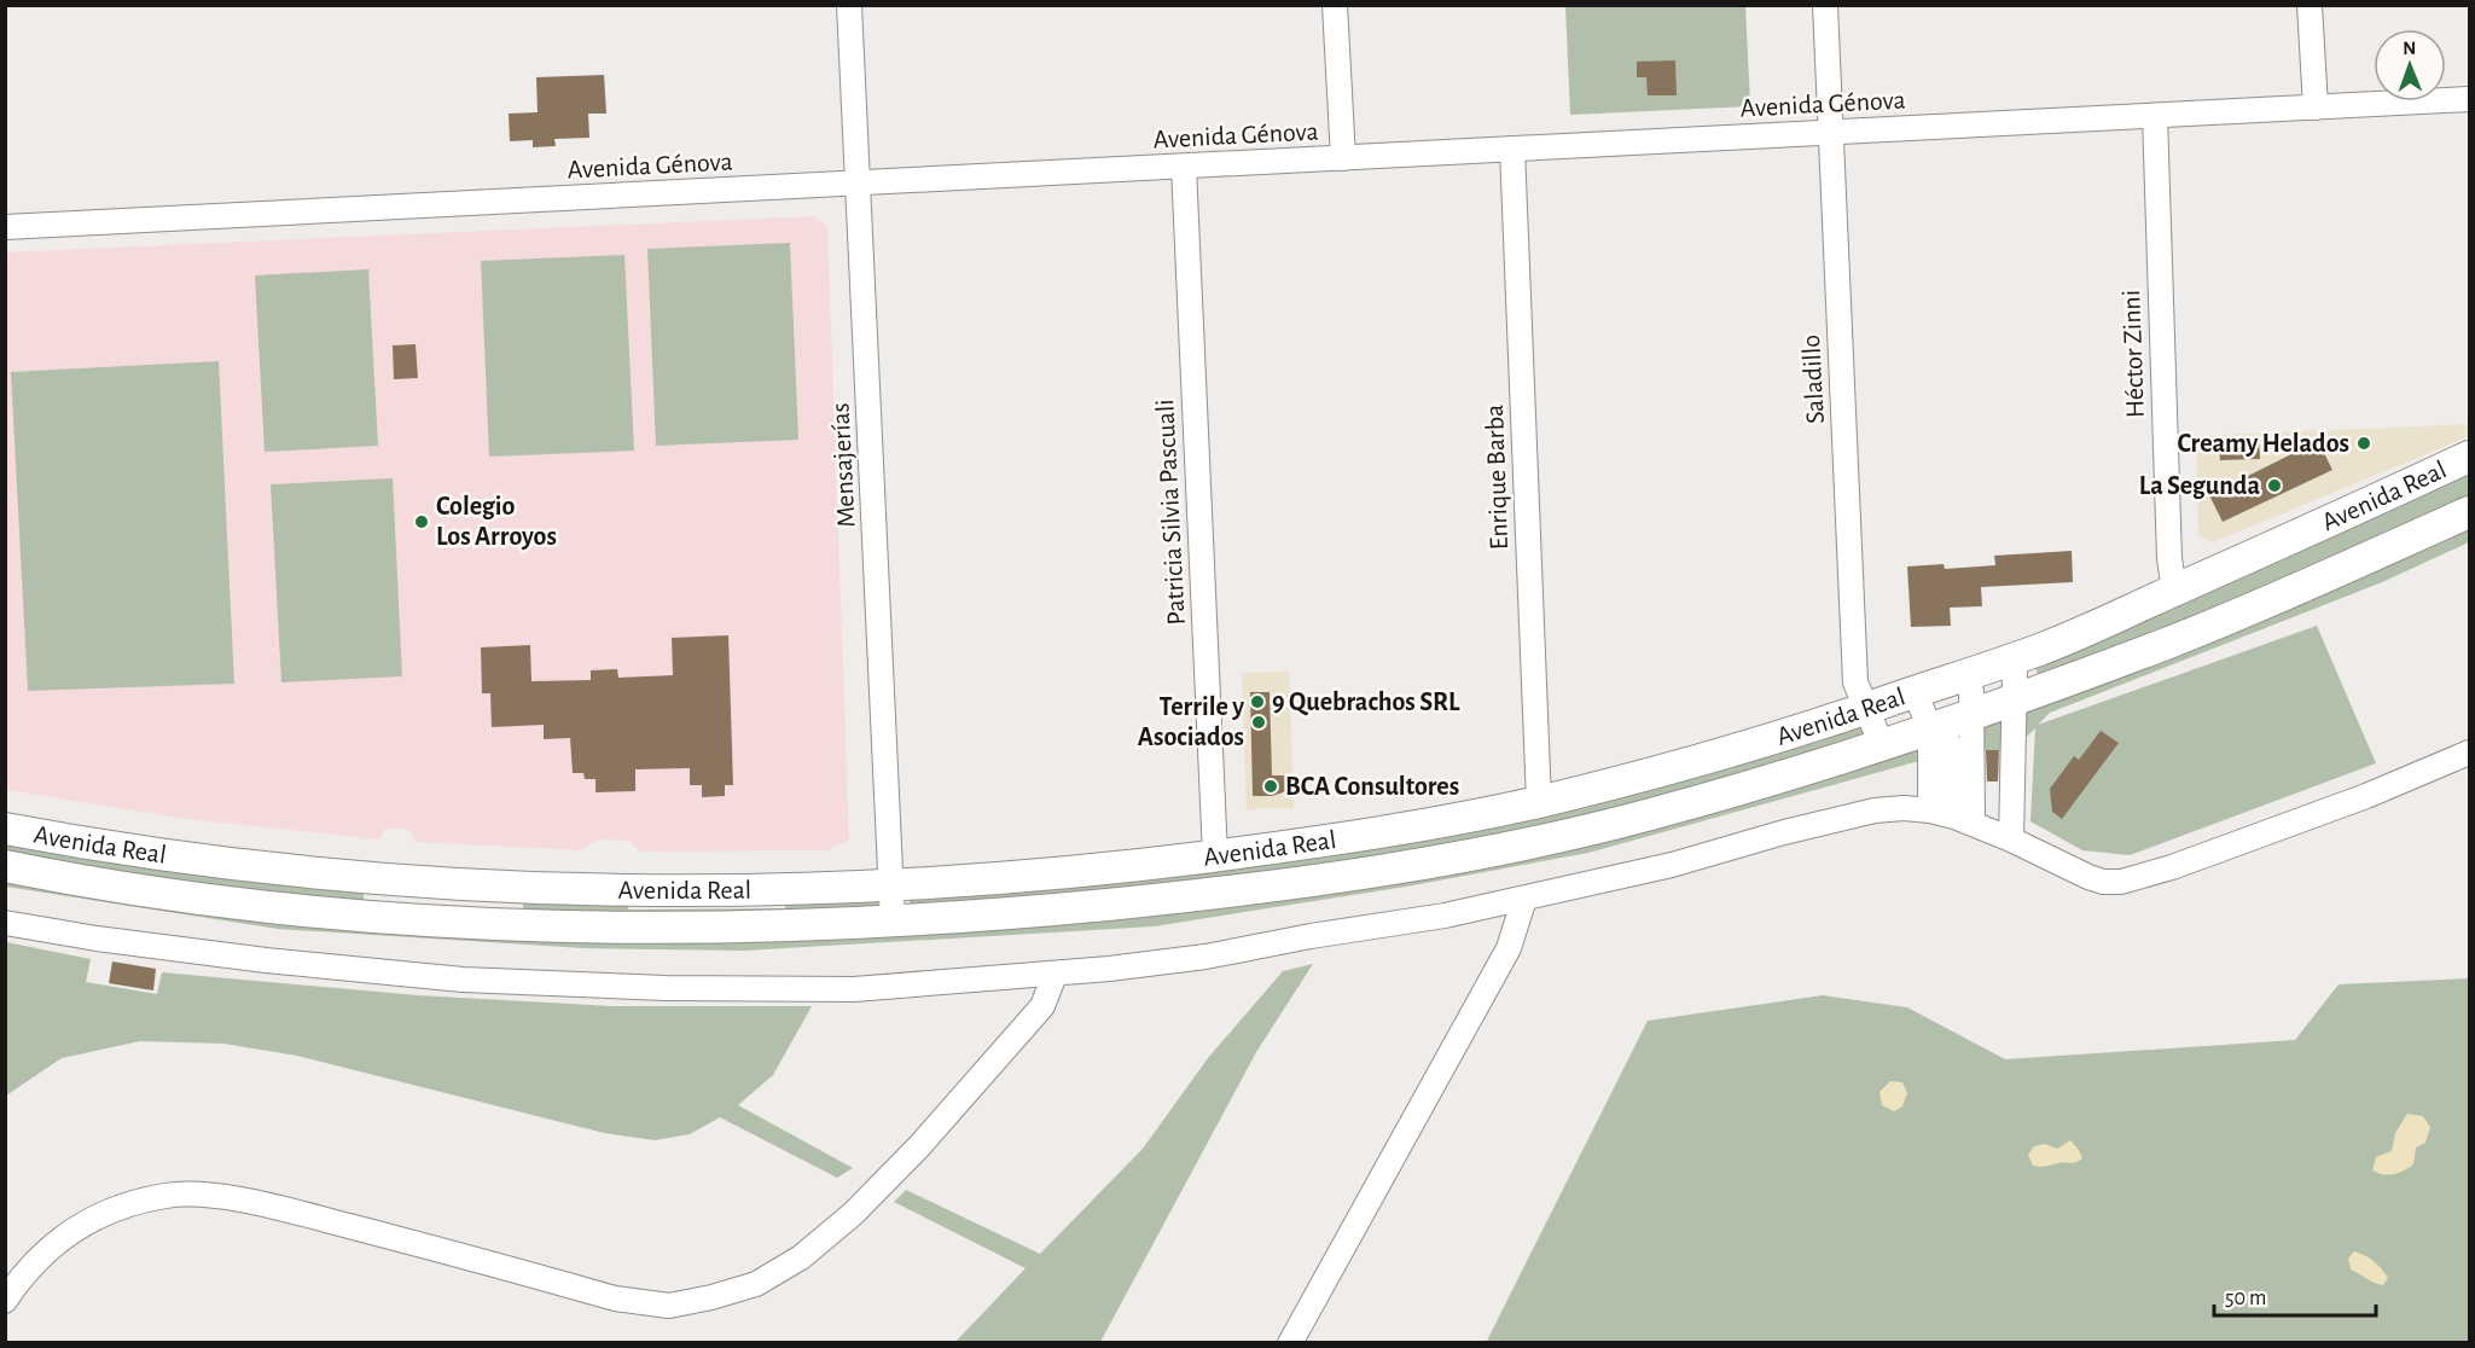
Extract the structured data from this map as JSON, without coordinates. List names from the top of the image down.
{
  "streets": {
    "main road": ["Avenida Real"],
    "street": [
      "Avenida Génova",
      "Héctor Zinni",
      "Saladillo",
      "Mensajerías",
      "Enrique Barba",
      "Patricia Silvia Pascuali"
    ]
  },
  "crossings": [
    ["Avenida Génova", "Héctor Zinni"],
    ["Avenida Génova", "Saladillo"],
    ["Avenida Génova", "Mensajerías"],
    ["Avenida Génova", "Enrique Barba"],
    ["Avenida Génova", "Patricia Silvia Pascuali"],
    ["Héctor Zinni", "Avenida Real"],
    ["Saladillo", "Avenida Real"],
    ["Mensajerías", "Avenida Real"],
    ["Enrique Barba", "Avenida Real"],
    ["Avenida Real", "Patricia Silvia Pascuali"]
  ],
  "places": [
    "Creamy Helados",
    "La Segunda",
    "Colegio Los Arroyos",
    "9 Quebrachos SRL",
    "Terrile y Asociados",
    "BCA Consultores"
  ],
  "scale_bar": "50 m",
  "north": "top"
}
